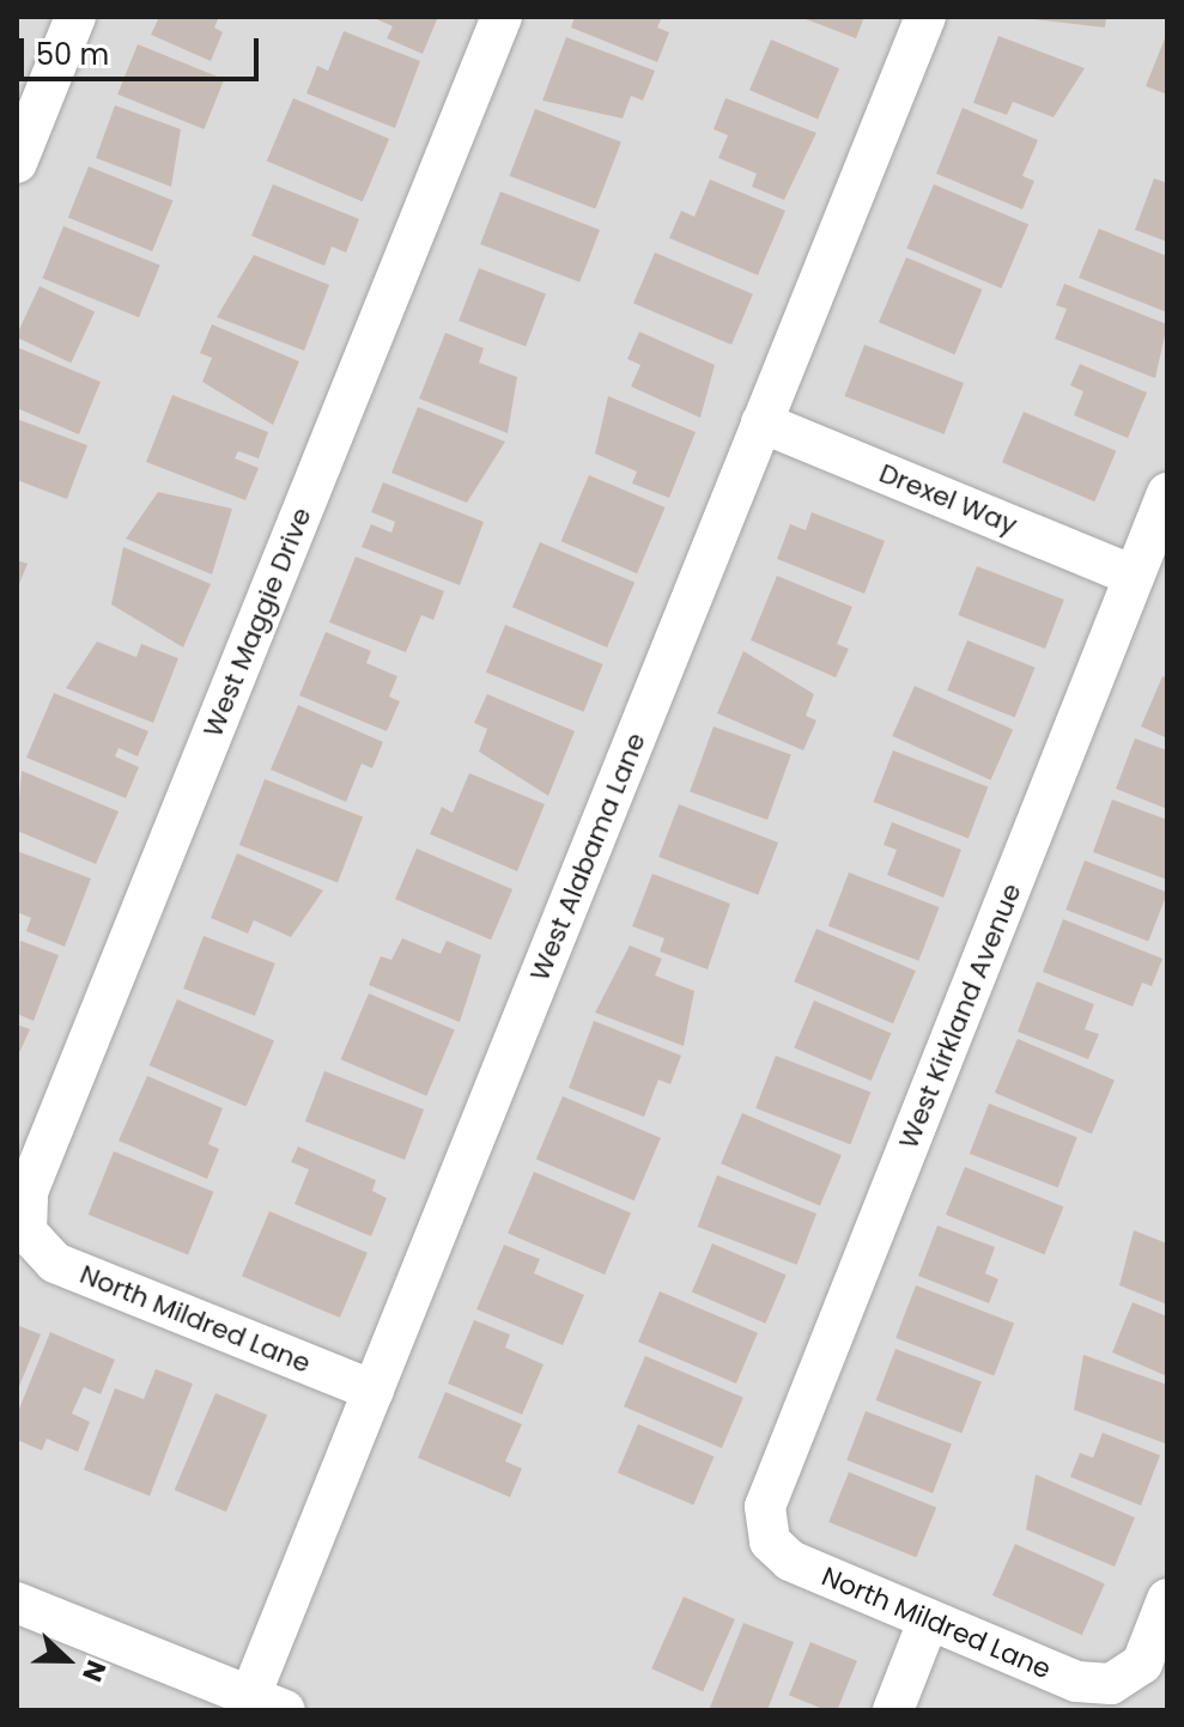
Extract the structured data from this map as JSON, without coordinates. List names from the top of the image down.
{
  "streets": {
    "street": [
      "Drexel Way",
      "West Maggie Drive",
      "West Alabama Lane",
      "West Kirkland Avenue",
      "North Mildred Lane"
    ]
  },
  "crossings": [
    ["Drexel Way", "West Alabama Lane"],
    ["Drexel Way", "West Kirkland Avenue"],
    ["West Maggie Drive", "North Mildred Lane"],
    ["West Alabama Lane", "North Mildred Lane"],
    ["West Kirkland Avenue", "North Mildred Lane"]
  ],
  "scale_bar": "50 m",
  "north": "right"
}
